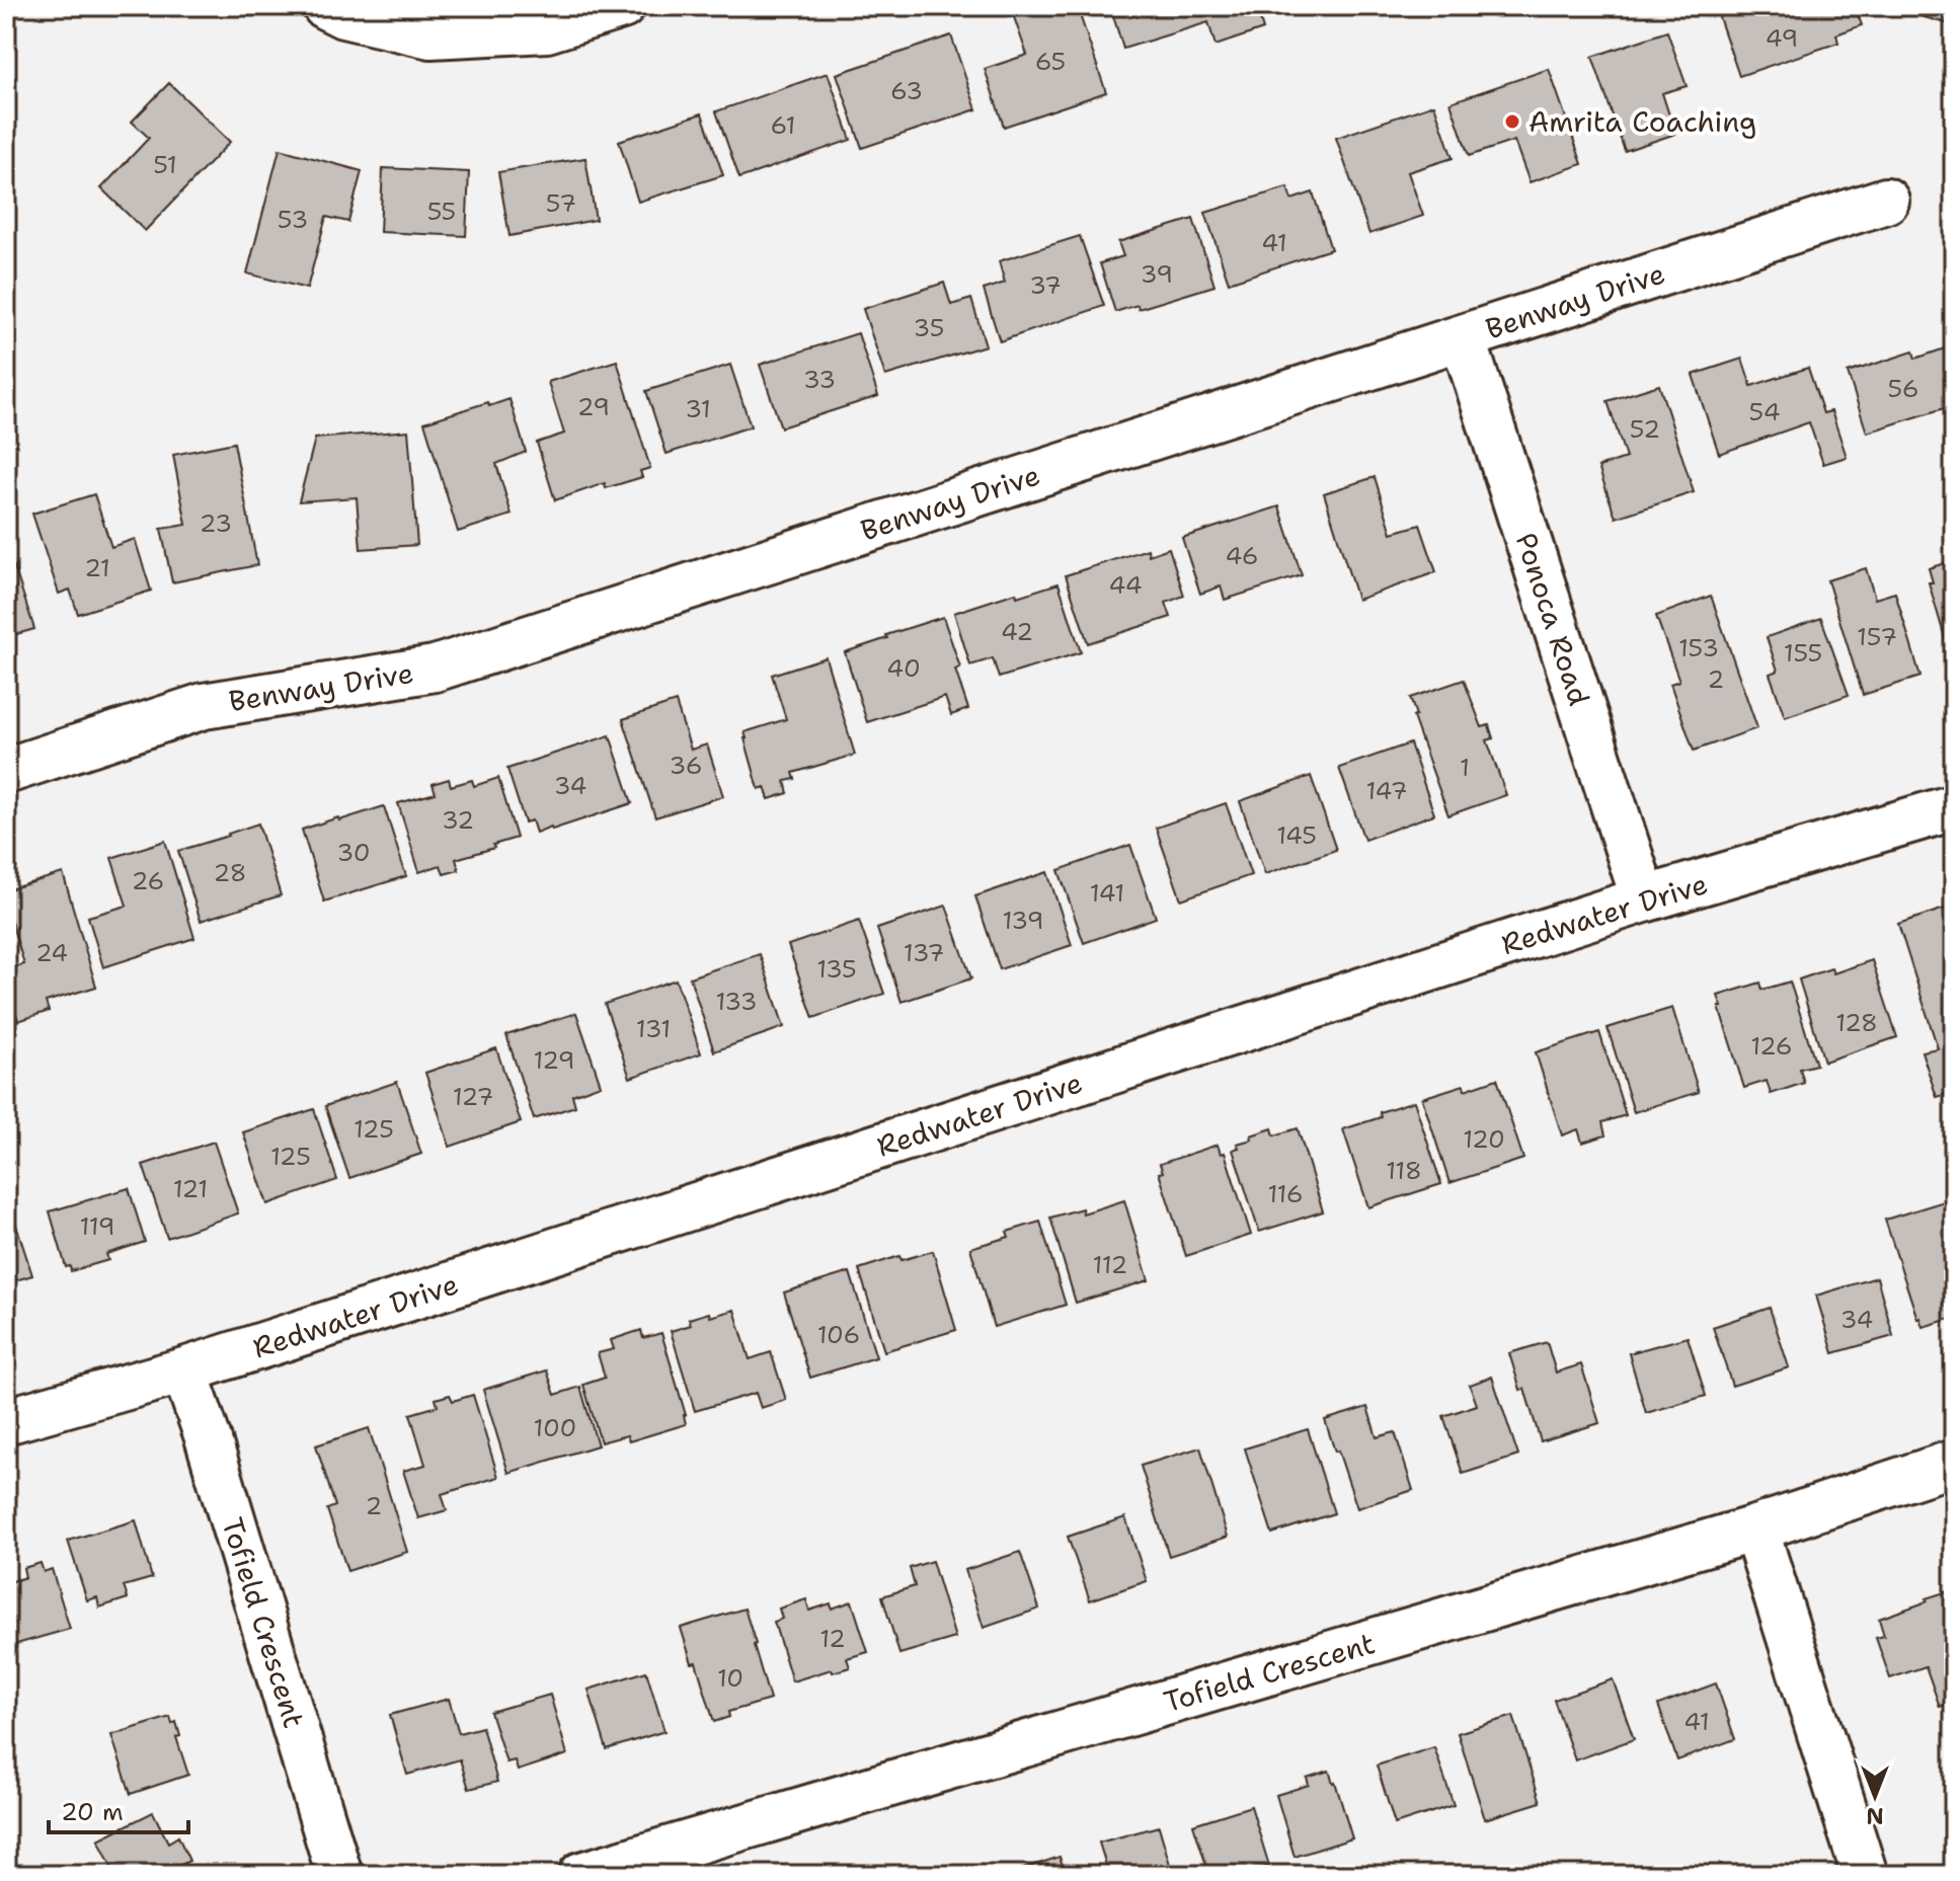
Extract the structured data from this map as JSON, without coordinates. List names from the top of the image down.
{
  "streets": {
    "street": [
      "Benway Drive",
      "Ponoca Road",
      "Redwater Drive",
      "Tofield Crescent"
    ]
  },
  "crossings": [
    ["Benway Drive", "Ponoca Road"],
    ["Ponoca Road", "Redwater Drive"],
    ["Redwater Drive", "Tofield Crescent"]
  ],
  "places": ["Amrita Coaching"],
  "house_numbers": [
    "49",
    "65",
    "63",
    "61",
    "51",
    "57",
    "55",
    "53",
    "41",
    "39",
    "37",
    "35",
    "33",
    "56",
    "29",
    "31",
    "54",
    "52",
    "23",
    "46",
    "21",
    "44",
    "42",
    "157",
    "153",
    "155",
    "40",
    "2",
    "36",
    "1",
    "34",
    "147",
    "32",
    "145",
    "30",
    "28",
    "26",
    "141",
    "139",
    "24",
    "137",
    "135",
    "133",
    "128",
    "131",
    "126",
    "129",
    "127",
    "125",
    "120",
    "125",
    "118",
    "121",
    "116",
    "119",
    "112",
    "34",
    "106",
    "100",
    "2",
    "12",
    "10",
    "41"
  ],
  "scale_bar": "20 m",
  "north": "bottom"
}
